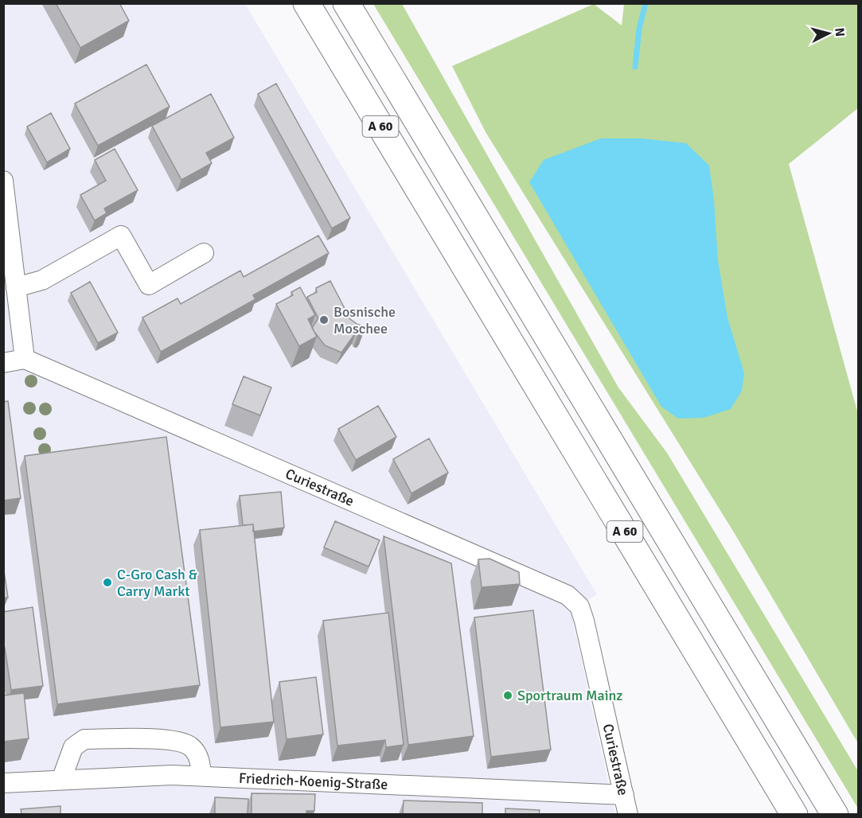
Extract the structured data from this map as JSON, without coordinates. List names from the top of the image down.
{
  "streets": {
    "highway": ["A 60"],
    "street": ["Curiestraße", "Friedrich-Koenig-Straße"]
  },
  "crossings": [
    ["Curiestraße", "Friedrich-Koenig-Straße"]
  ],
  "places": ["Bosnische Moschee", "C-Gro Cash & Carry Markt", "Sportraum Mainz"],
  "north": "right"
}
